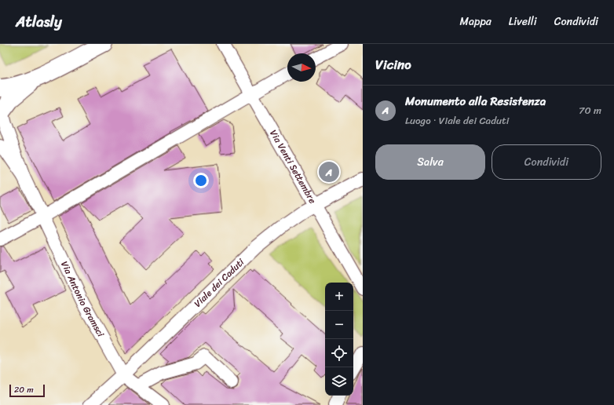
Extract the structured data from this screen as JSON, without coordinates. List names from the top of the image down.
{
  "streets": {
    "street": ["Via Venti Settembre", "Viale dei Caduti", "Via Antonio Gramsci"]
  },
  "crossings": [
    ["Via Venti Settembre", "Viale dei Caduti"],
    ["Viale dei Caduti", "Via Antonio Gramsci"]
  ],
  "scale_bar": "20 m",
  "north": "right",
  "page": {
    "header": "Atlasly",
    "nav": ["Mappa", "Livelli", "Condividi"],
    "heading": "Vicino",
    "list": [
      {
        "mark": "A",
        "name": "Monumento alla Resistenza",
        "note": "Luogo · Viale dei Caduti",
        "value": "70 m"
      }
    ],
    "buttons": ["Salva", "Condividi"],
    "pins": "A",
    "map_buttons": ["+", "−"],
    "scale": "20 m"
  }
}
